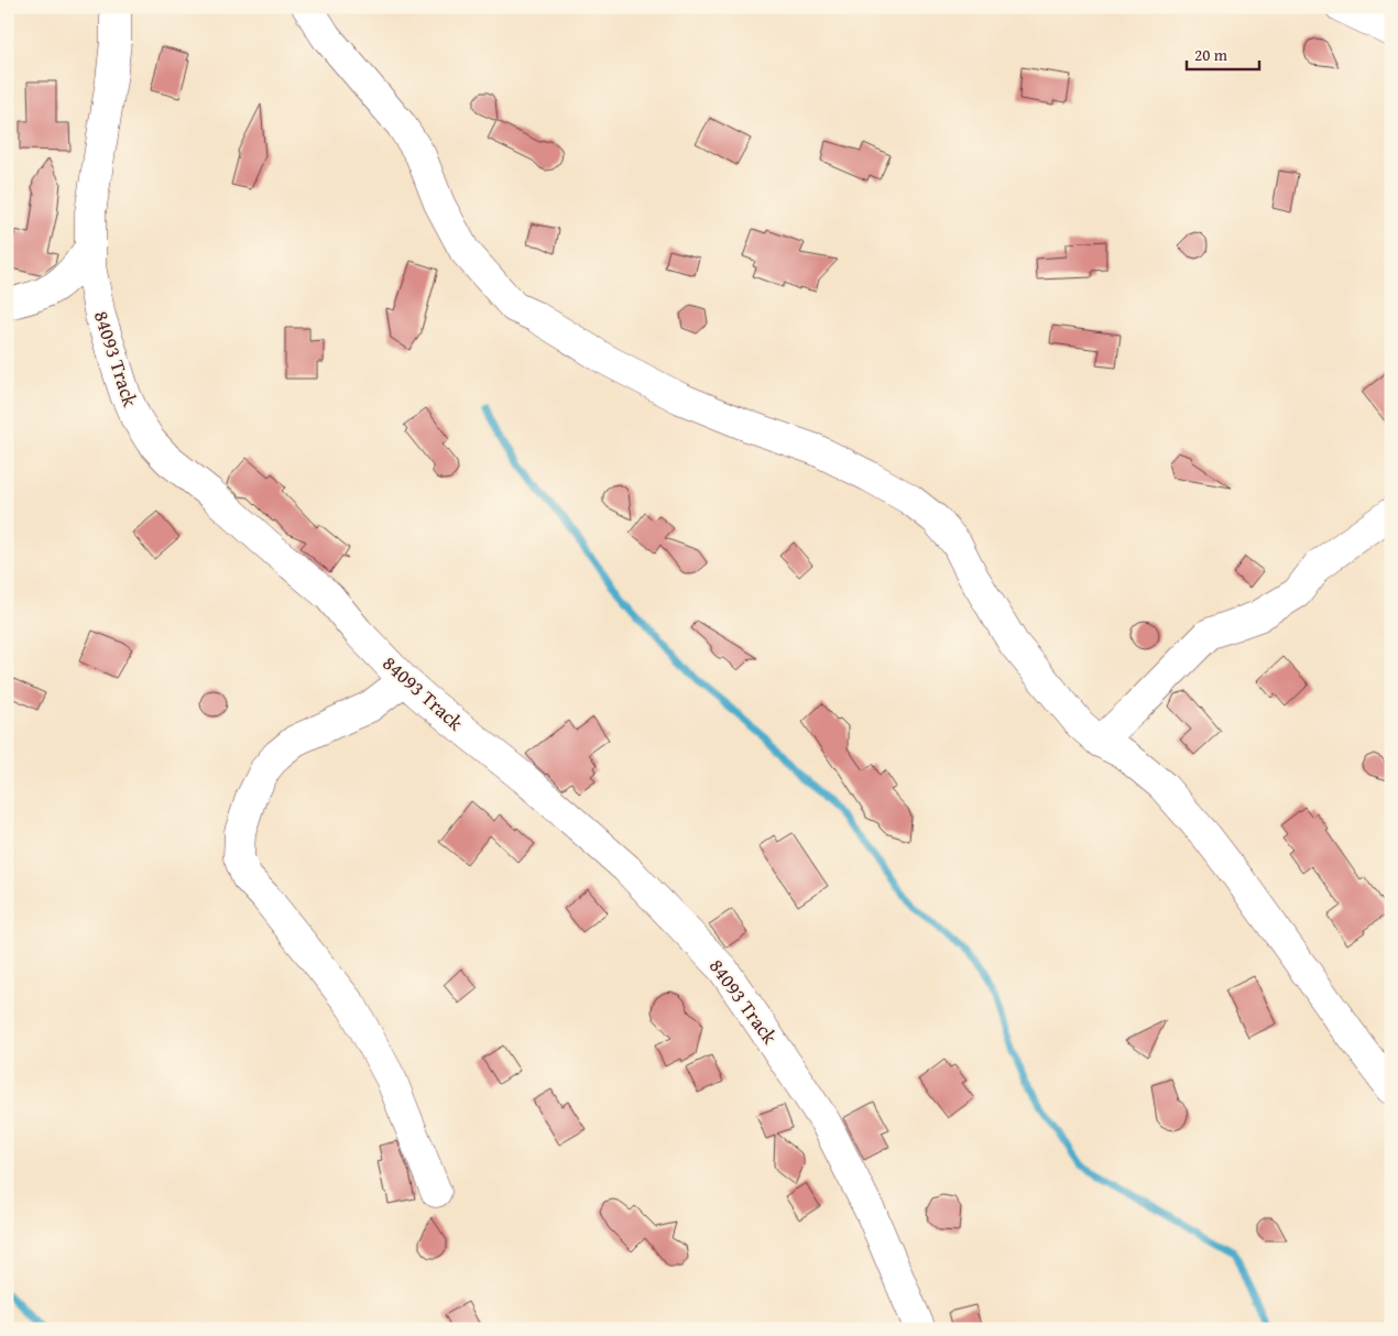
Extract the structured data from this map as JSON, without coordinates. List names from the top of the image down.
{
  "streets": {
    "street": ["84093 Track"]
  },
  "scale_bar": "20 m"
}
